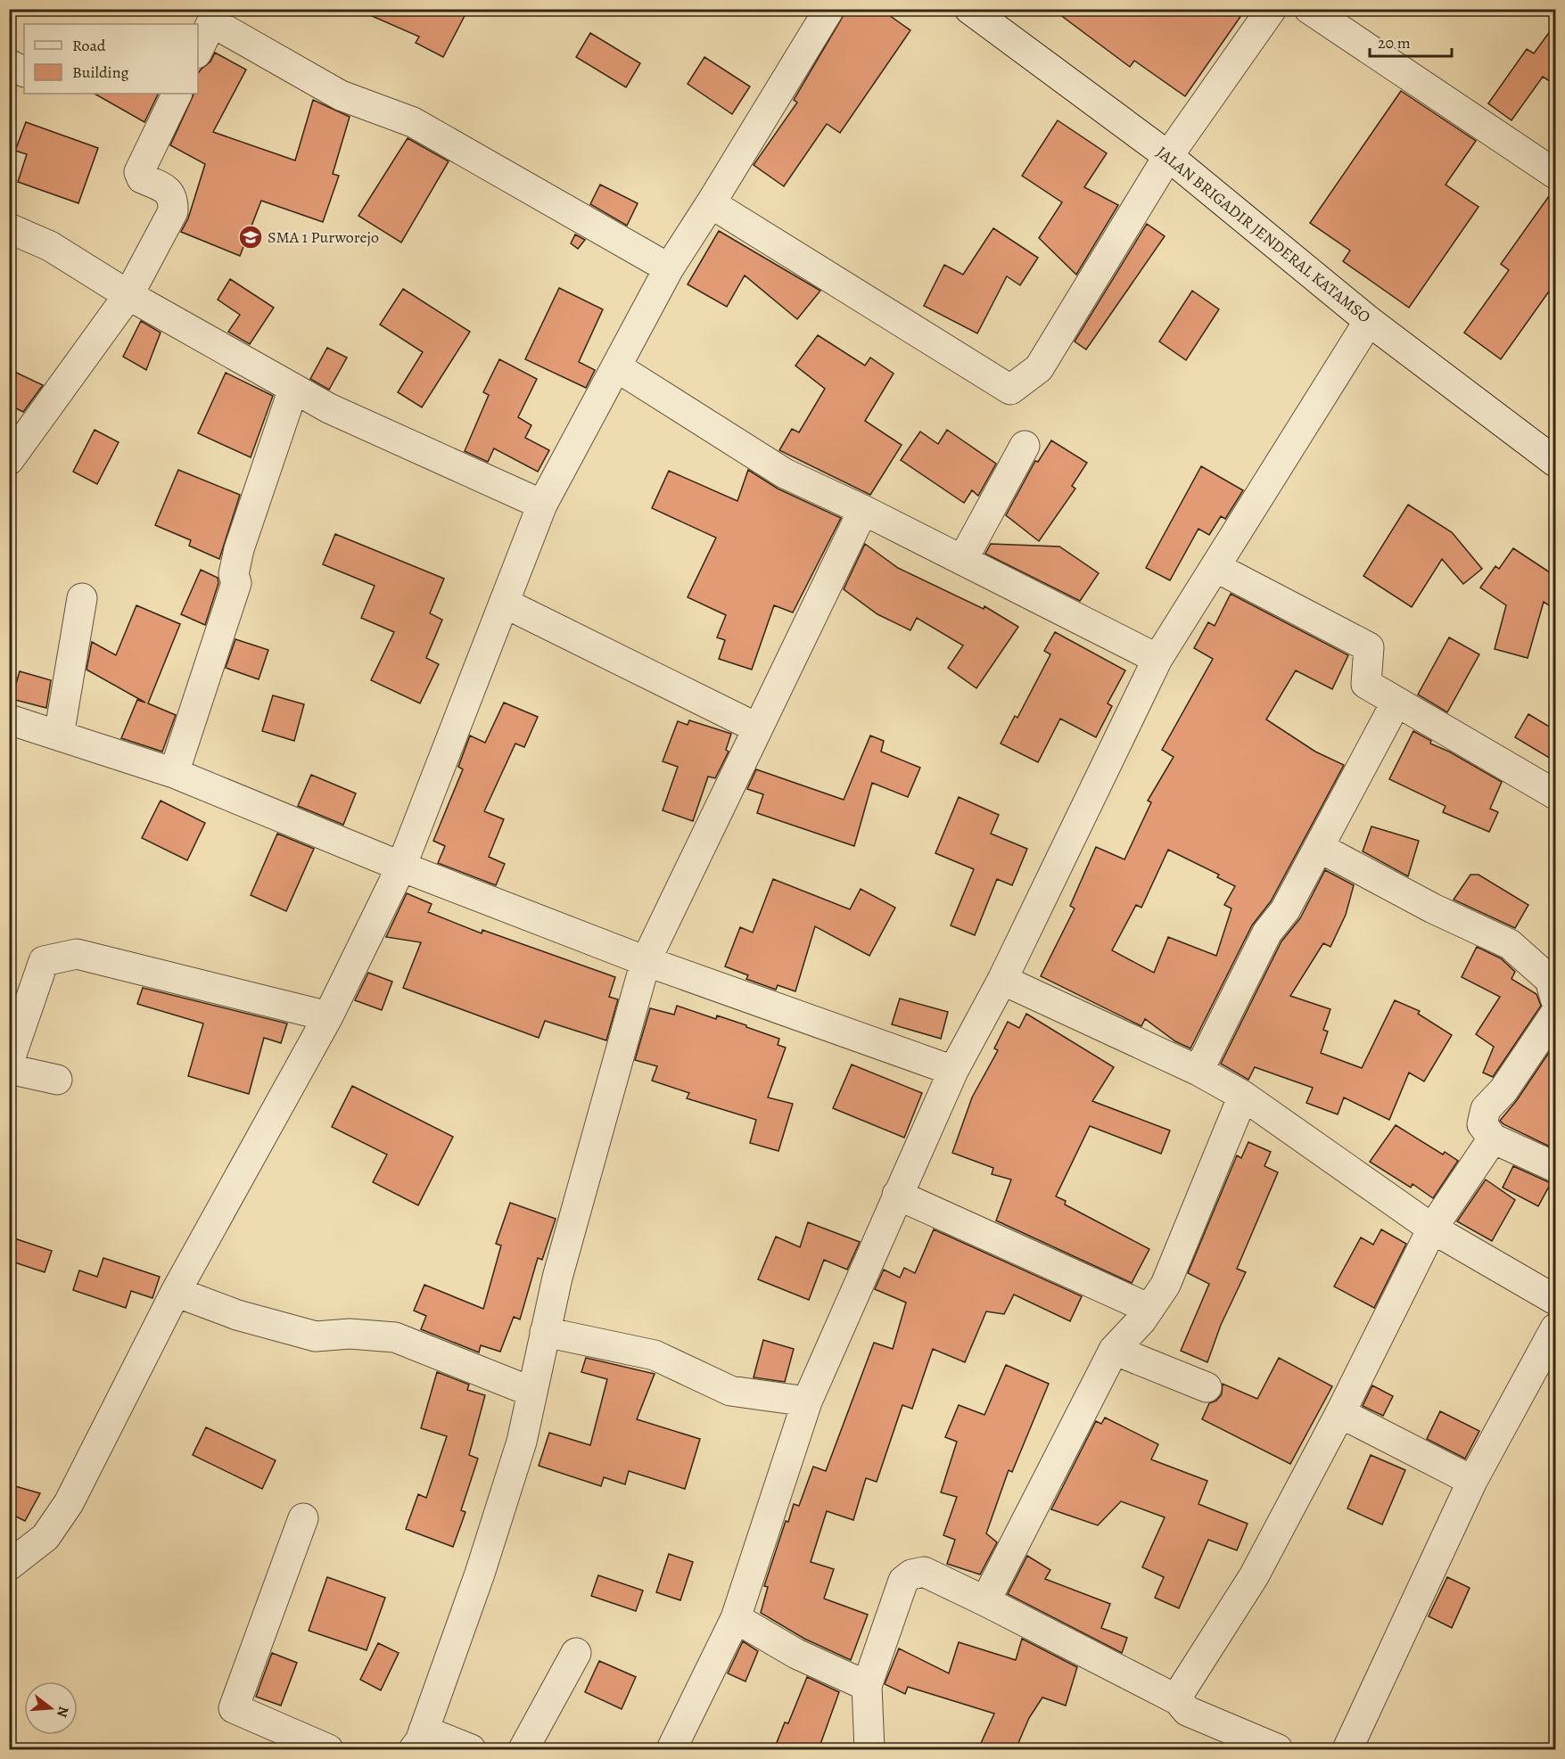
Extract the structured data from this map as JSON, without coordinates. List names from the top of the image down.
{
  "streets": {
    "street": ["JALAN BRIGADIR JENDERAL KATAMSO"]
  },
  "places": {
    "school or university": ["SMA 1 Purworejo"]
  },
  "legend": ["Road", "Building"],
  "scale_bar": "20 m",
  "north": "right"
}
